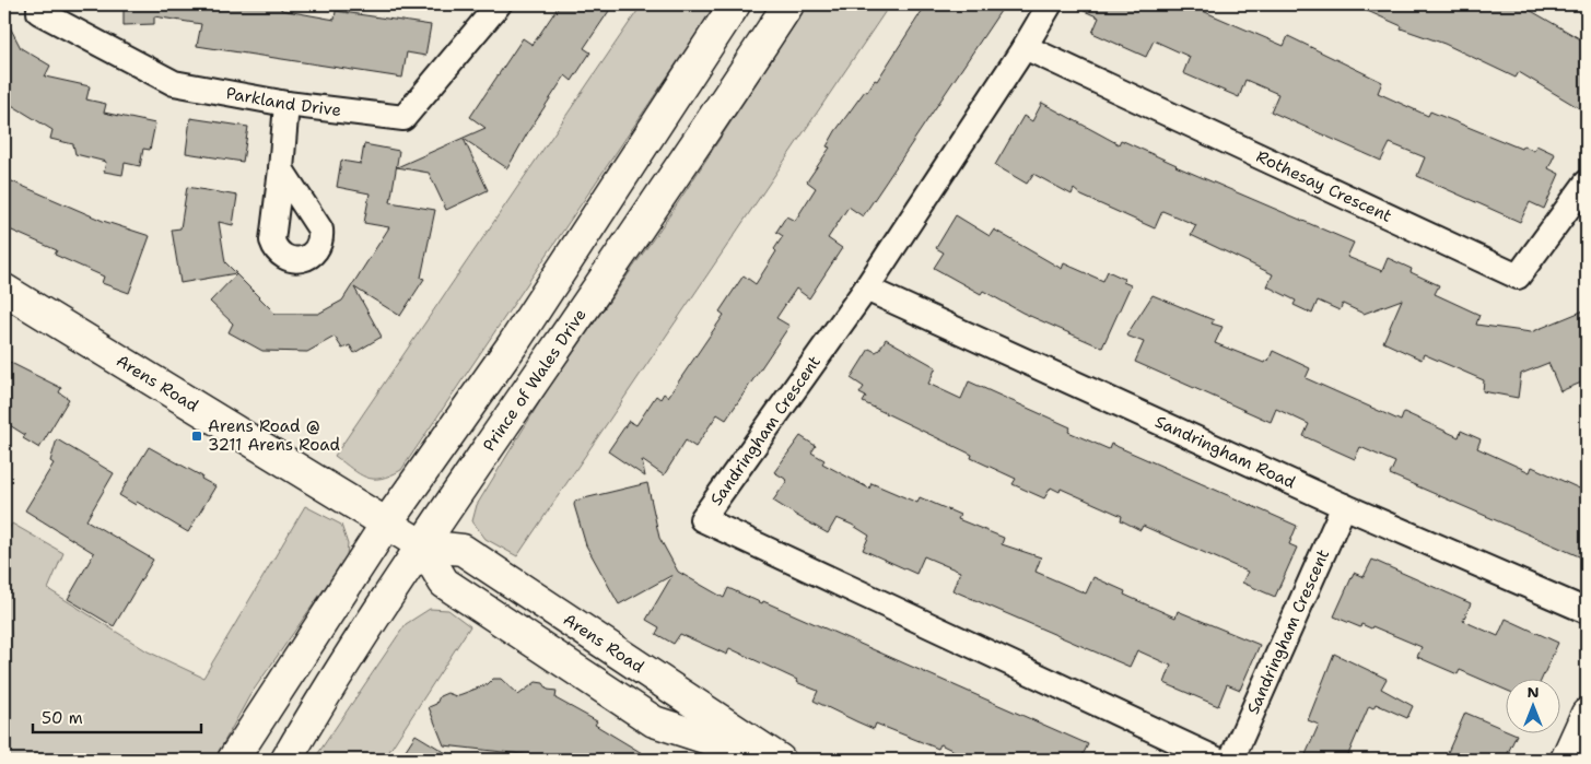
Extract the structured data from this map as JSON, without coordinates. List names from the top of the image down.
{
  "streets": {
    "main road": ["Prince of Wales Drive", "Arens Road"],
    "street": [
      "Parkland Drive",
      "Rothesay Crescent",
      "Sandringham Crescent",
      "Sandringham Road"
    ]
  },
  "crossings": [
    ["Rothesay Crescent", "Sandringham Crescent"],
    ["Prince of Wales Drive", "Arens Road"],
    ["Sandringham Crescent", "Sandringham Road"]
  ],
  "places": {
    "transit": ["Arens Road @ 3211 Arens Road"]
  },
  "scale_bar": "50 m",
  "north": "top"
}
